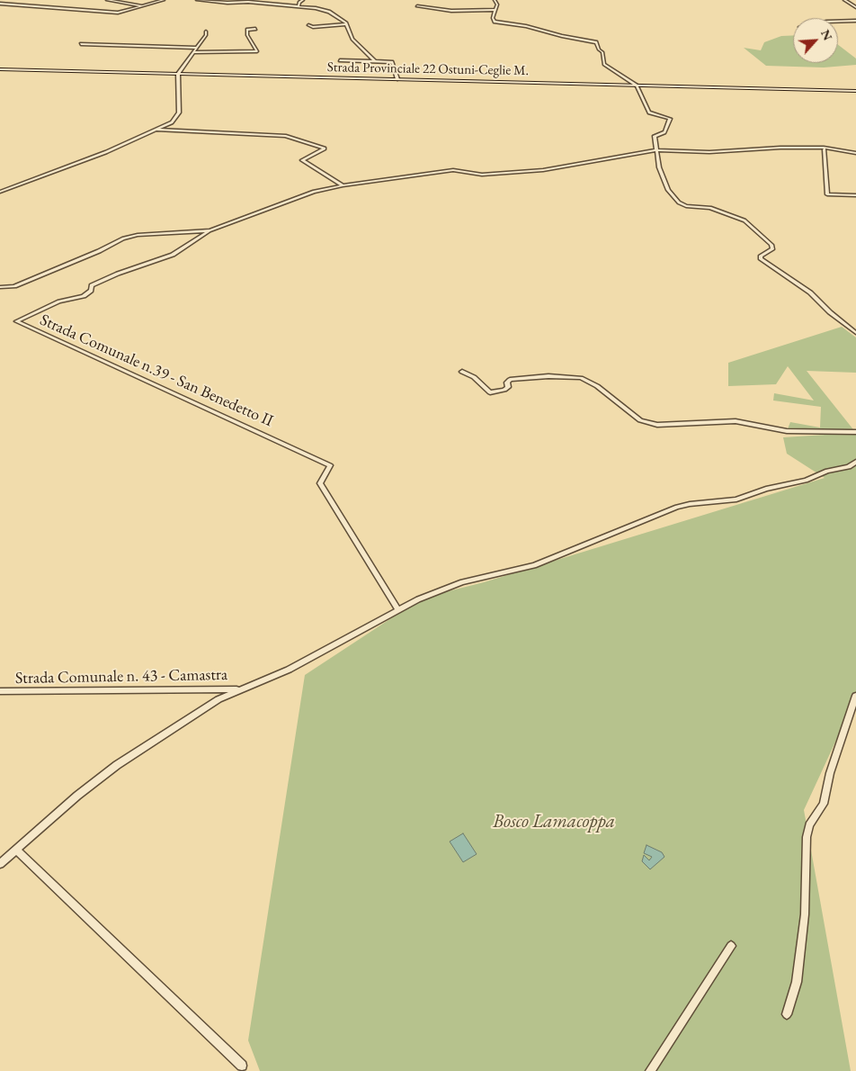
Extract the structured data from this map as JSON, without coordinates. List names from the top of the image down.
{
  "streets": {
    "main road": ["Strada Provinciale 22 Ostuni-Ceglie M."],
    "street": ["Strada Comunale n.39 - San Benedetto II", "Strada Comunale n. 43 - Camastra"]
  },
  "parks": ["Bosco Lamacoppa"],
  "north": "top right"
}
